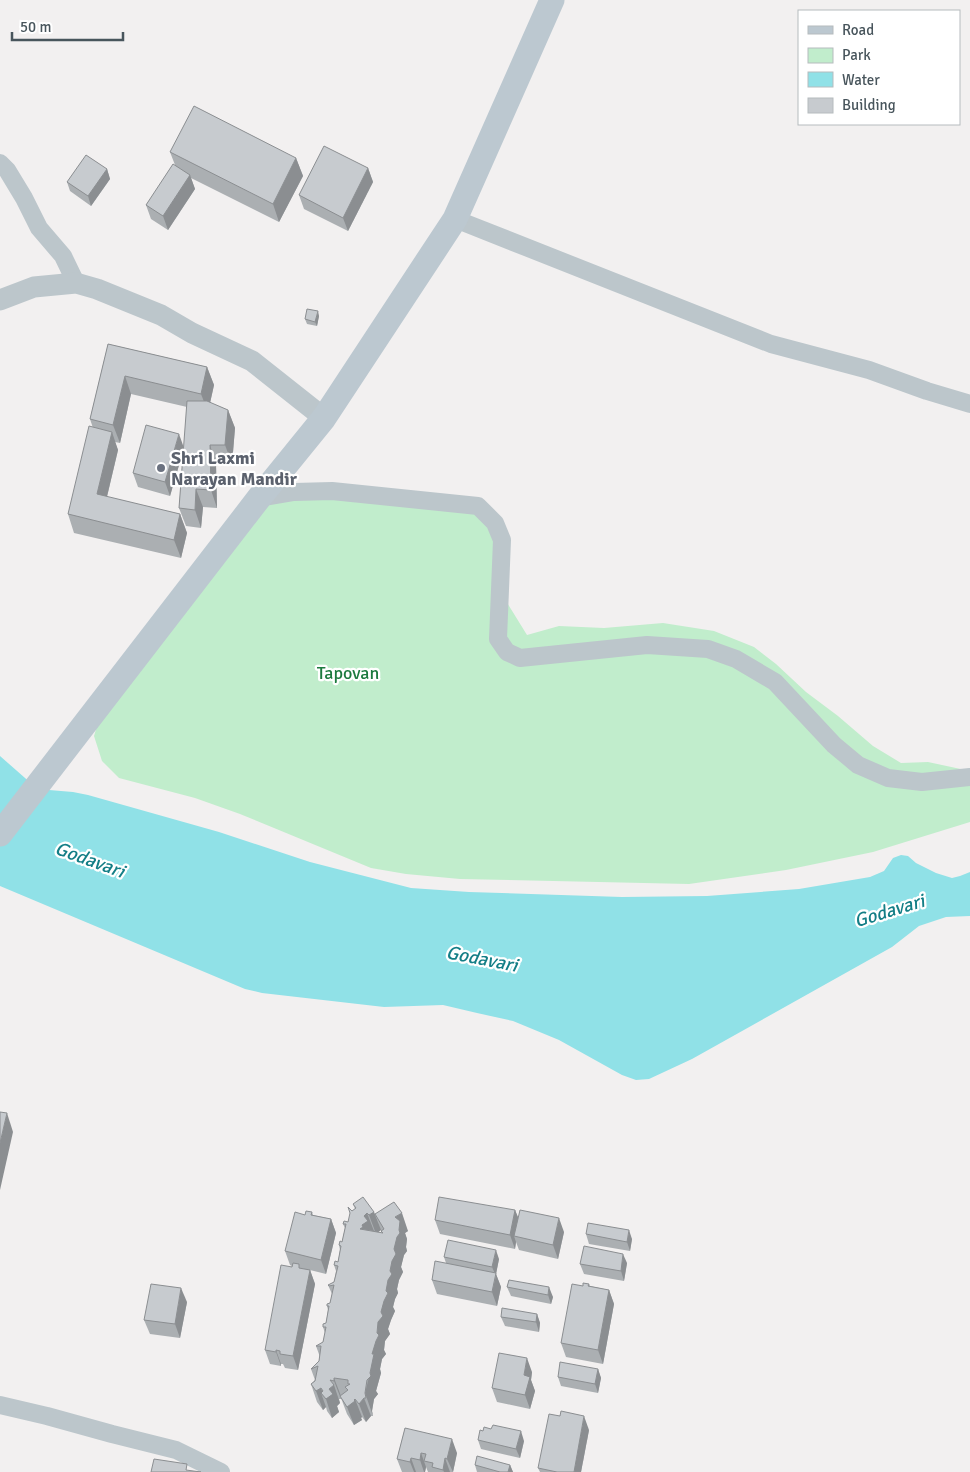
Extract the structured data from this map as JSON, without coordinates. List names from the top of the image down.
{
  "water": ["Godavari"],
  "parks": ["Tapovan"],
  "places": ["Shri Laxmi Narayan Mandir"],
  "legend": [
    "Road",
    "Park",
    "Water",
    "Building"
  ],
  "scale_bar": "50 m"
}
